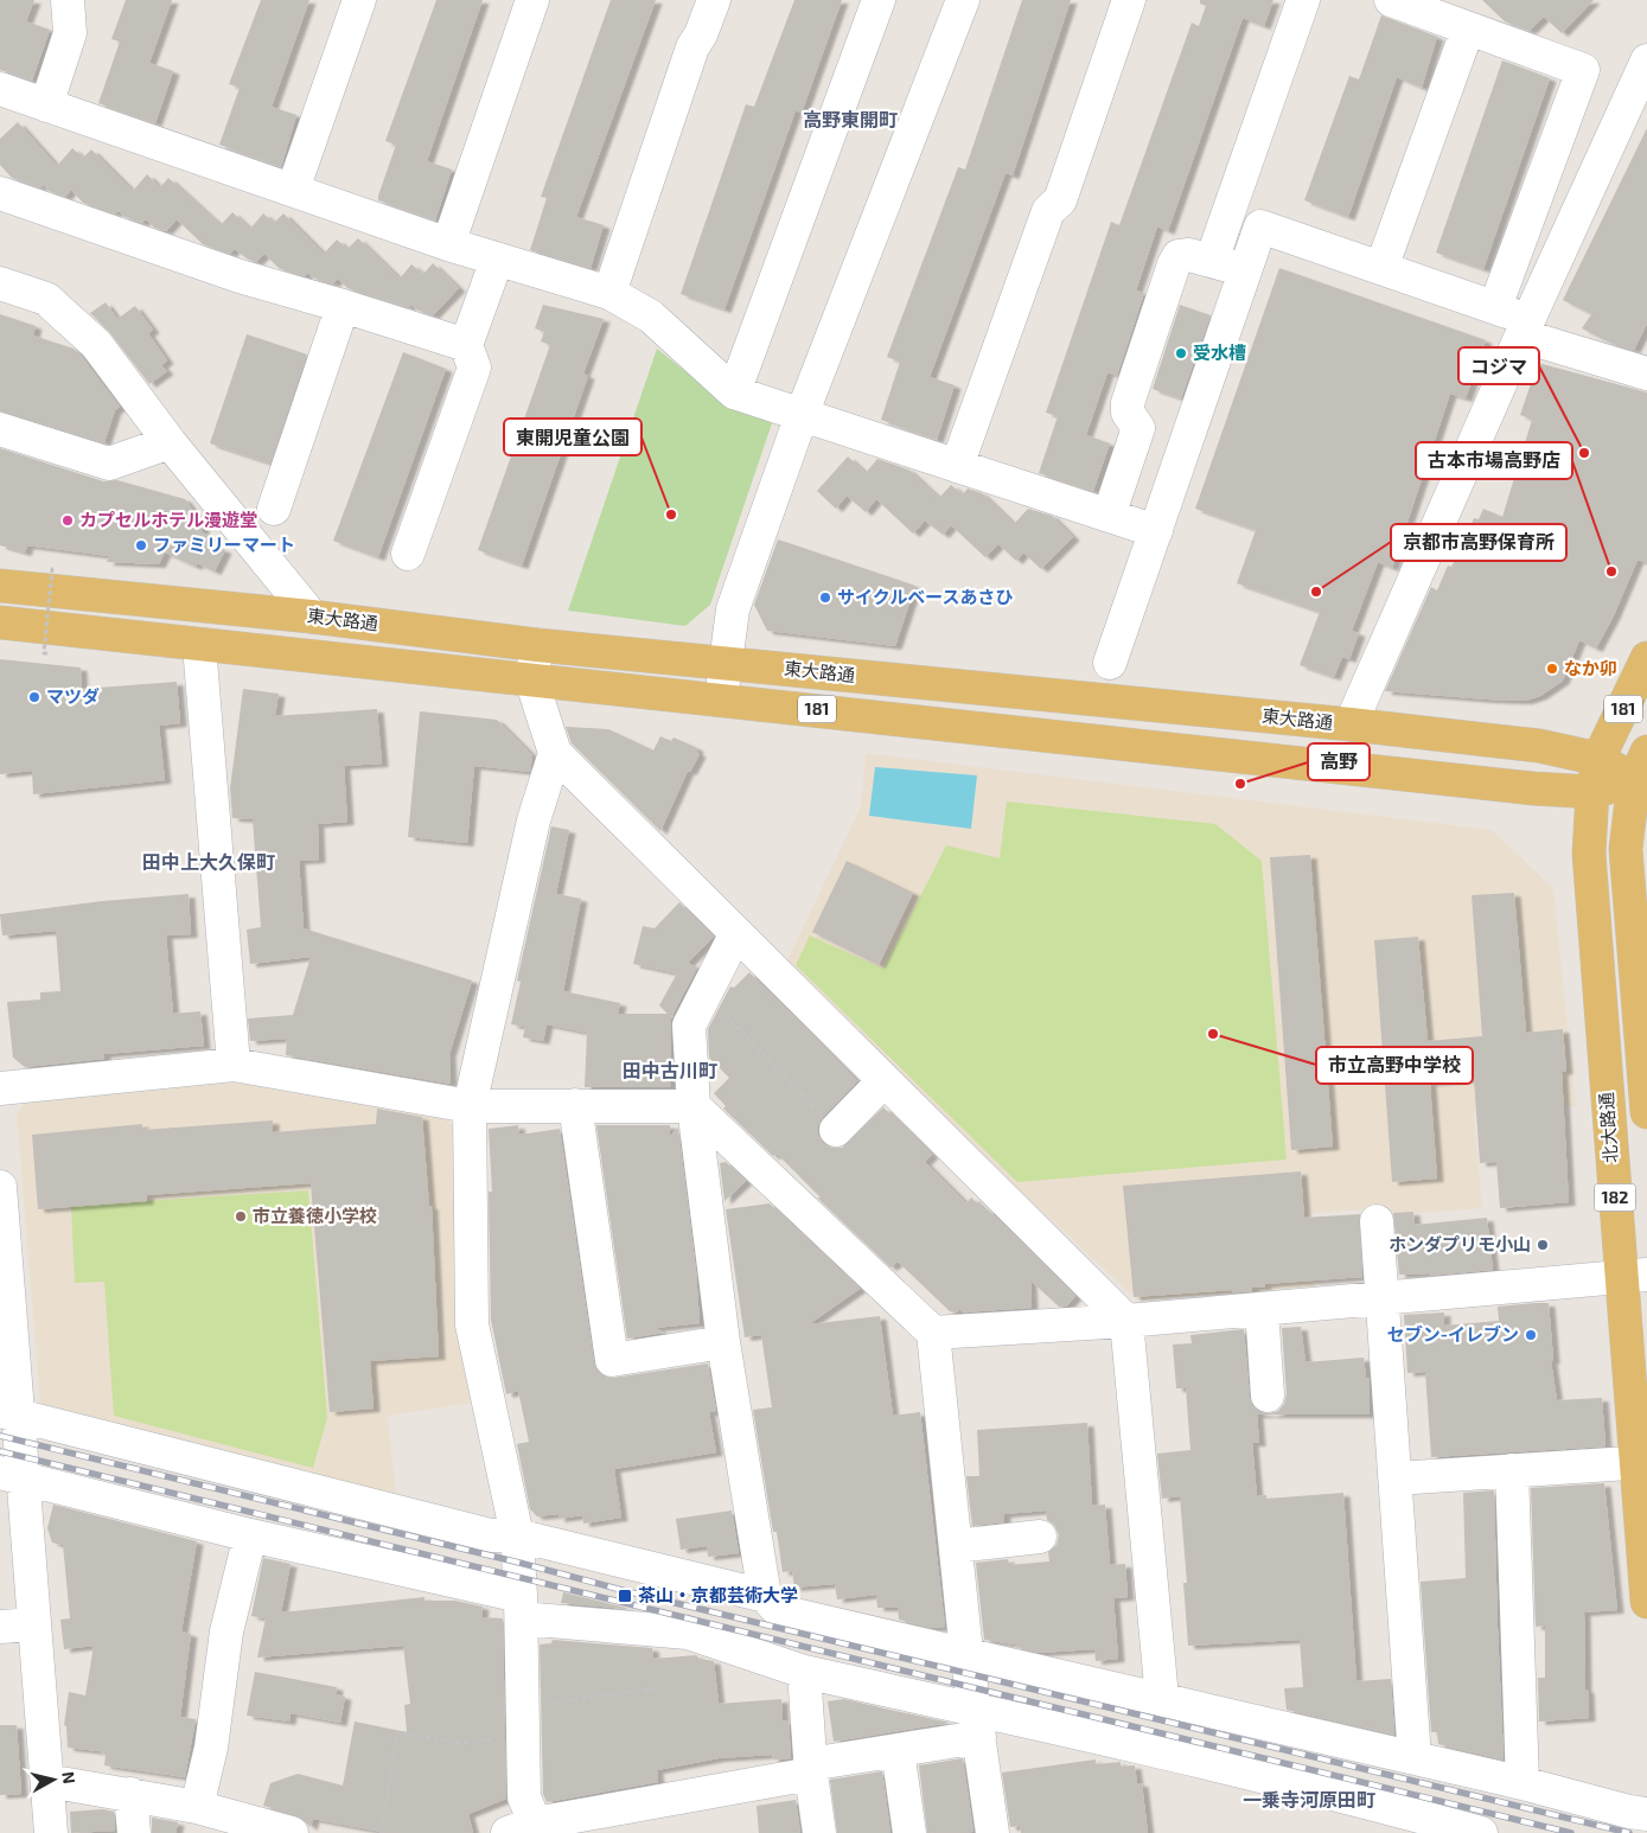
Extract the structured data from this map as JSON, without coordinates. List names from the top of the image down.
{
  "streets": {
    "main road": [
      "東大路通",
      "181",
      "北大路通",
      "182"
    ]
  },
  "crossings": [
    ["東大路通", "181"],
    ["東大路通", "北大路通"],
    ["181", "北大路通"]
  ],
  "districts": [
    "高野東開町",
    "田中上大久保町",
    "田中古川町",
    "一乗寺河原田町"
  ],
  "places": {
    "other": [
      "受水槽",
      "コジマ",
      "東開児童公園",
      "カプセルホテル漫遊堂",
      "ファミリーマート",
      "古本市場高野店",
      "京都市高野保育所",
      "サイクルベースあさひ",
      "なか卯",
      "マツダ",
      "高野",
      "市立高野中学校",
      "市立養徳小学校",
      "ホンダプリモ小山",
      "セブン-イレブン"
    ],
    "transit": ["茶山・京都芸術大学"]
  },
  "north": "right"
}
